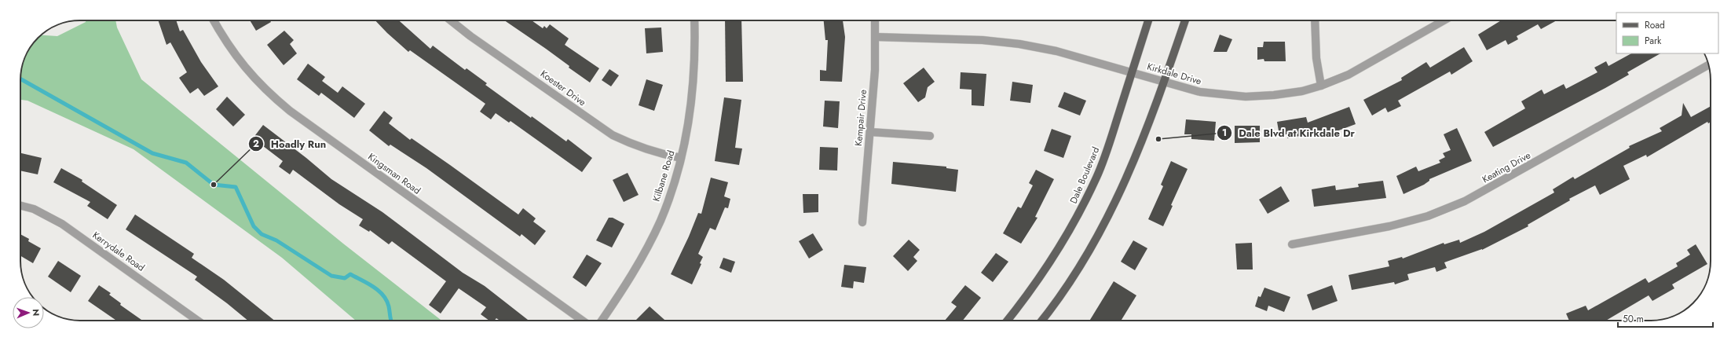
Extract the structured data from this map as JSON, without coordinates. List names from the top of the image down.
{
  "streets": {
    "main road": ["Dale Boulevard"],
    "street": [
      "Kirkdale Drive",
      "Koester Drive",
      "Kempair Drive",
      "Keating Drive",
      "Kingsman Road",
      "Kilbane Road",
      "Kerrydale Road"
    ]
  },
  "crossings": [
    ["Kirkdale Drive", "Kempair Drive"],
    ["Kirkdale Drive", "Dale Boulevard"],
    ["Koester Drive", "Kilbane Road"]
  ],
  "places": ["Dale Blvd at Kirkdale Dr", "Hoadly Run"],
  "legend": ["Road", "Park"],
  "scale_bar": "50 m",
  "north": "right"
}
